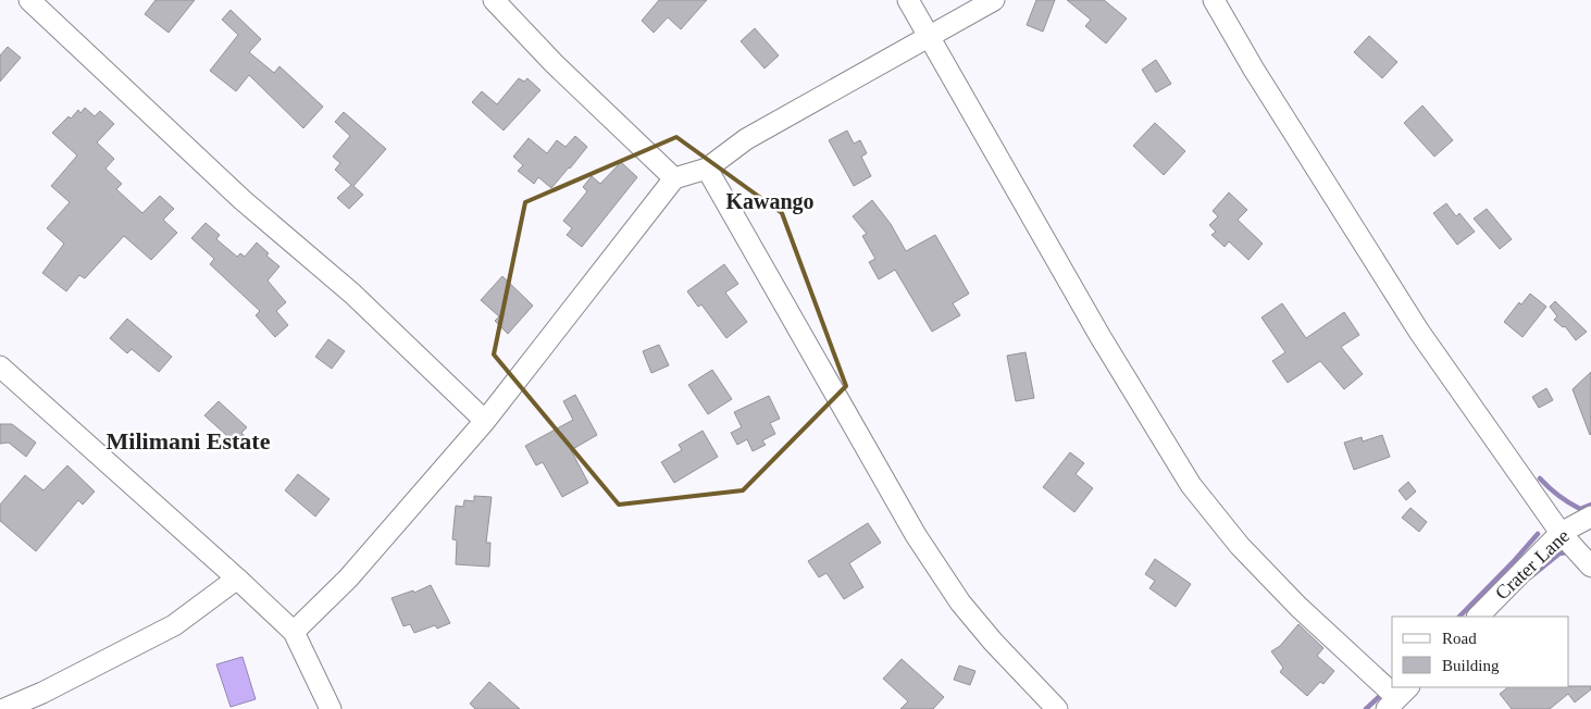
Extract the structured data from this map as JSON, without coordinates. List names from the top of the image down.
{
  "streets": {
    "street": ["Crater Lane"]
  },
  "districts": ["Kawango", "Milimani Estate"],
  "legend": ["Road", "Building"]
}
